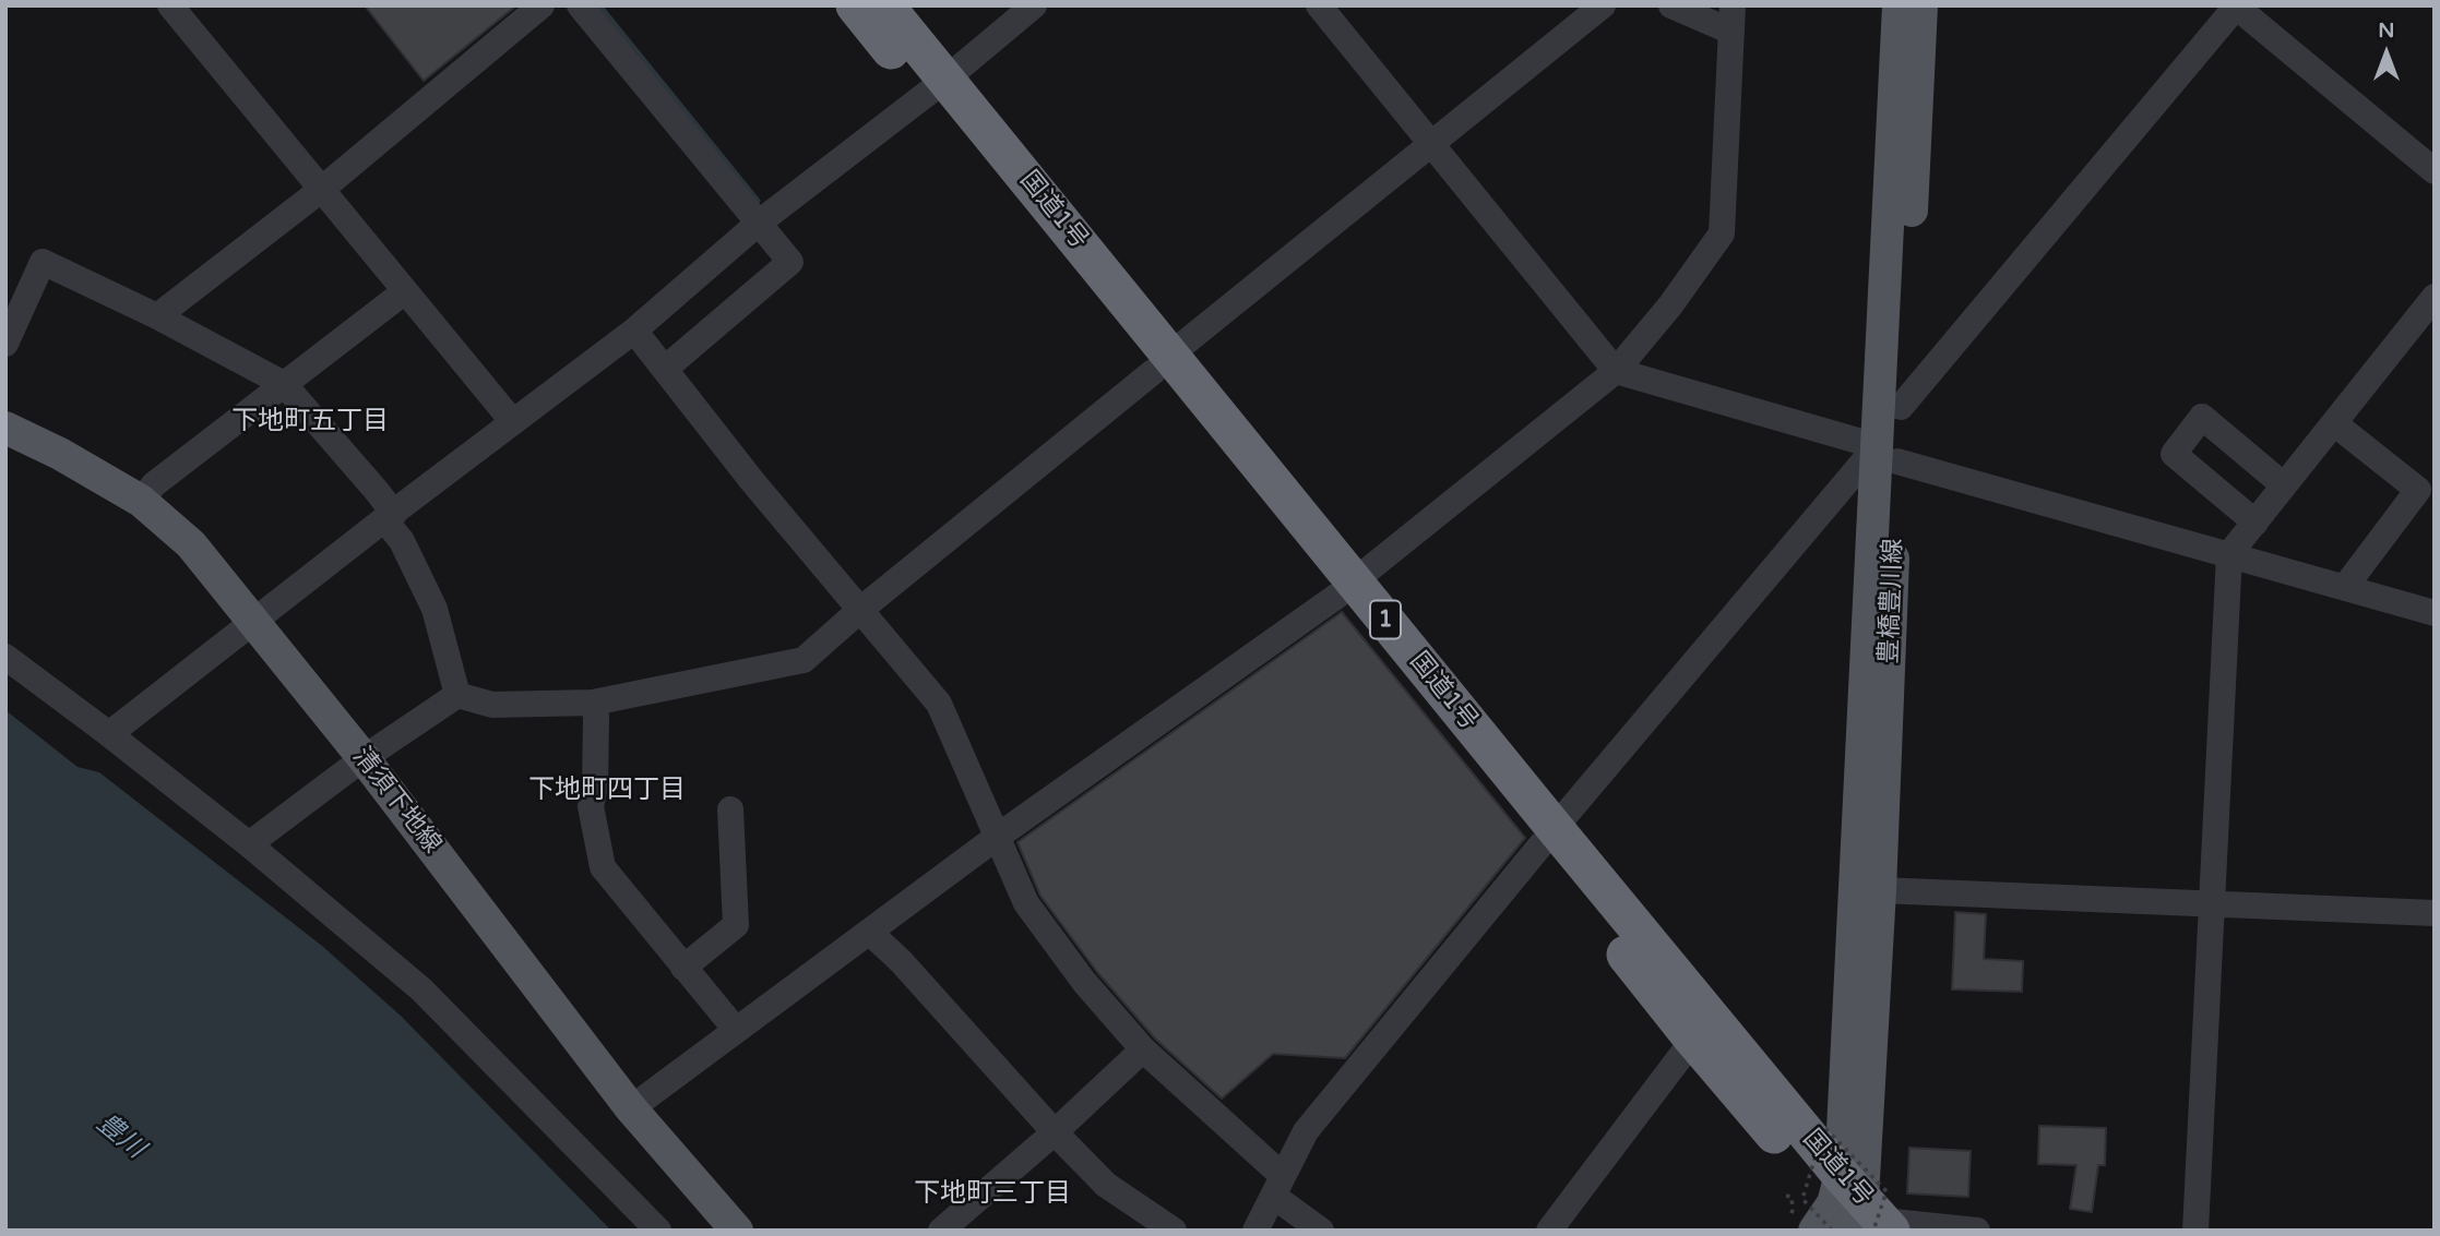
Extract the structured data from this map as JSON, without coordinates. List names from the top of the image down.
{
  "streets": {
    "highway": ["国道1号", "1"],
    "main road": ["豊橋豊川線", "清須下地線"]
  },
  "crossings": [
    ["国道1号", "豊橋豊川線"]
  ],
  "districts": ["下地町五丁目", "下地町四丁目", "下地町三丁目"],
  "water": ["豊川"],
  "north": "top"
}
